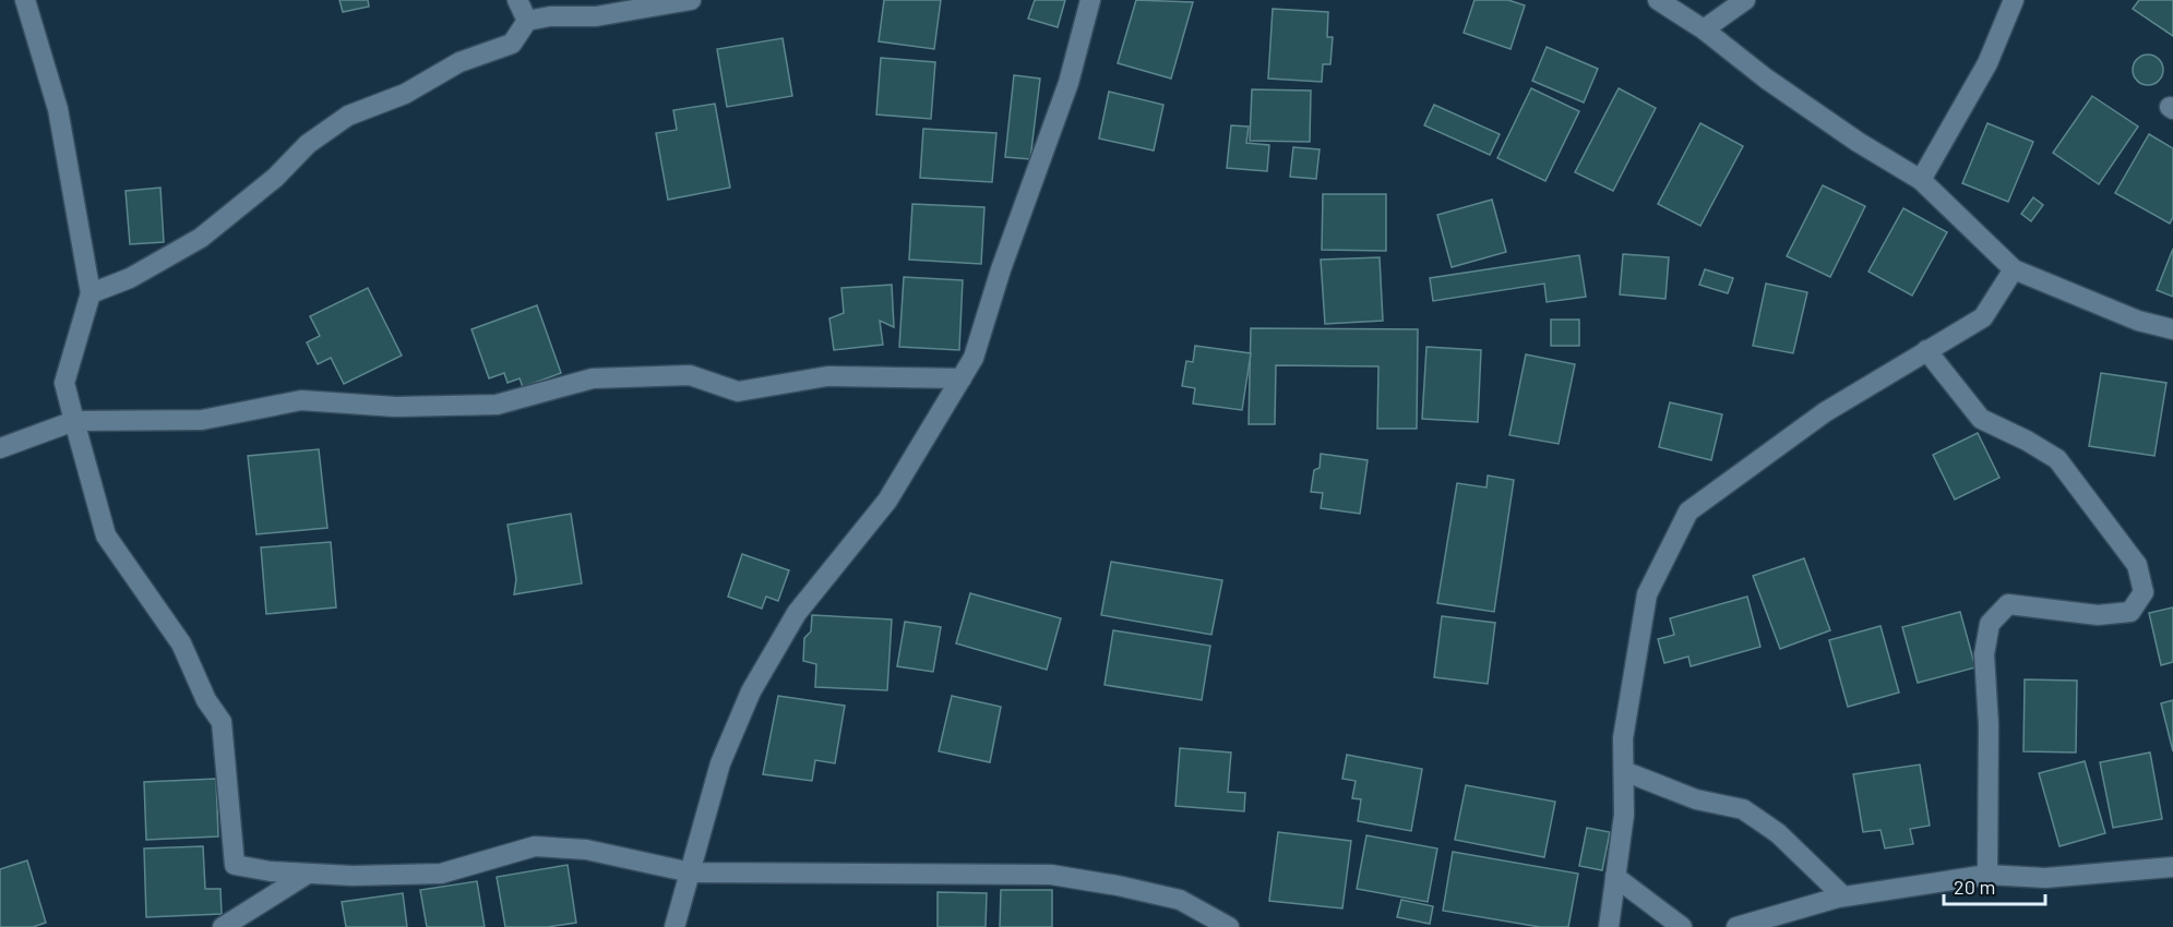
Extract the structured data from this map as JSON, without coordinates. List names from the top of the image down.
{
  "scale_bar": "20 m"
}
